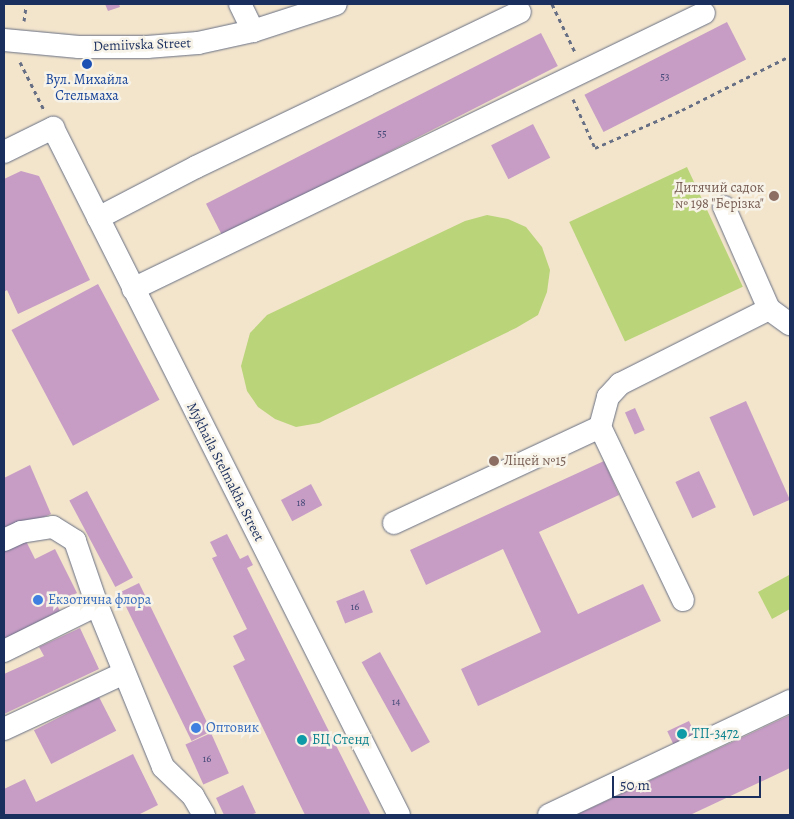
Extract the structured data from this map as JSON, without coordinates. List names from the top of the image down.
{
  "streets": {
    "street": ["Demiivska Street", "Mykhaila Stelmakha Street"]
  },
  "places": [
    "Вул. Михайла Стельмаха",
    "Дитячий садок № 198 \"Берізка\"",
    "Ліцей №15",
    "Екзотична флора",
    "Оптовик",
    "ТП-3472",
    "БЦ Стенд"
  ],
  "house_numbers": [
    "53",
    "55",
    "18",
    "16",
    "14",
    "16"
  ],
  "scale_bar": "50 m"
}
